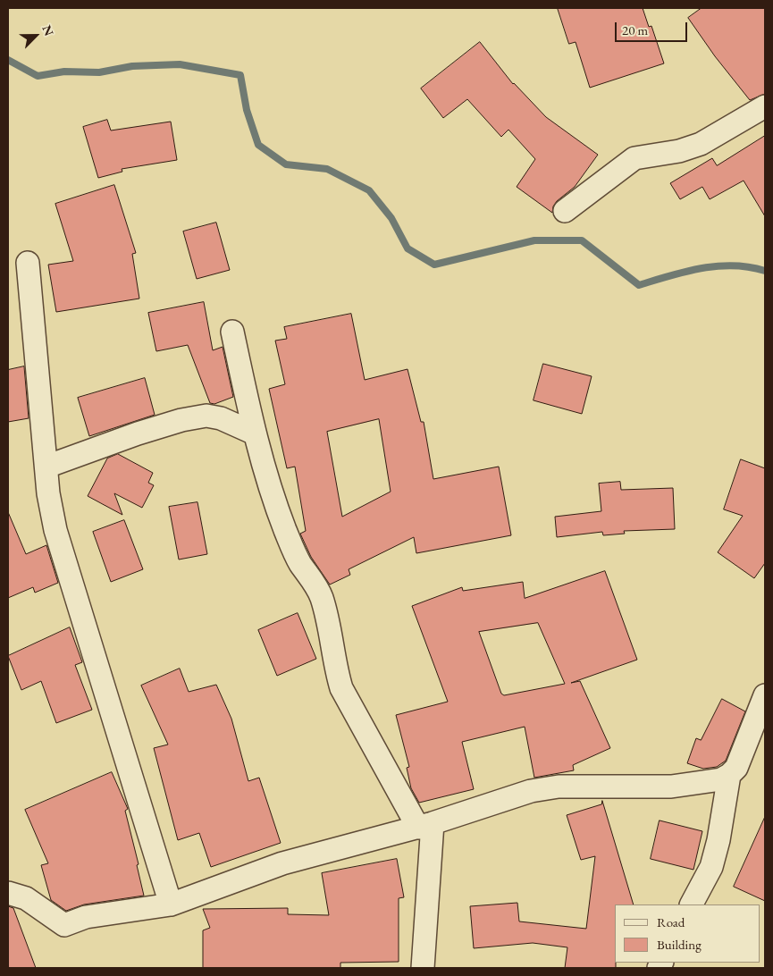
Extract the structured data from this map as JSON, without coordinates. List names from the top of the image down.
{
  "legend": ["Road", "Building"],
  "scale_bar": "20 m",
  "north": "top right"
}
